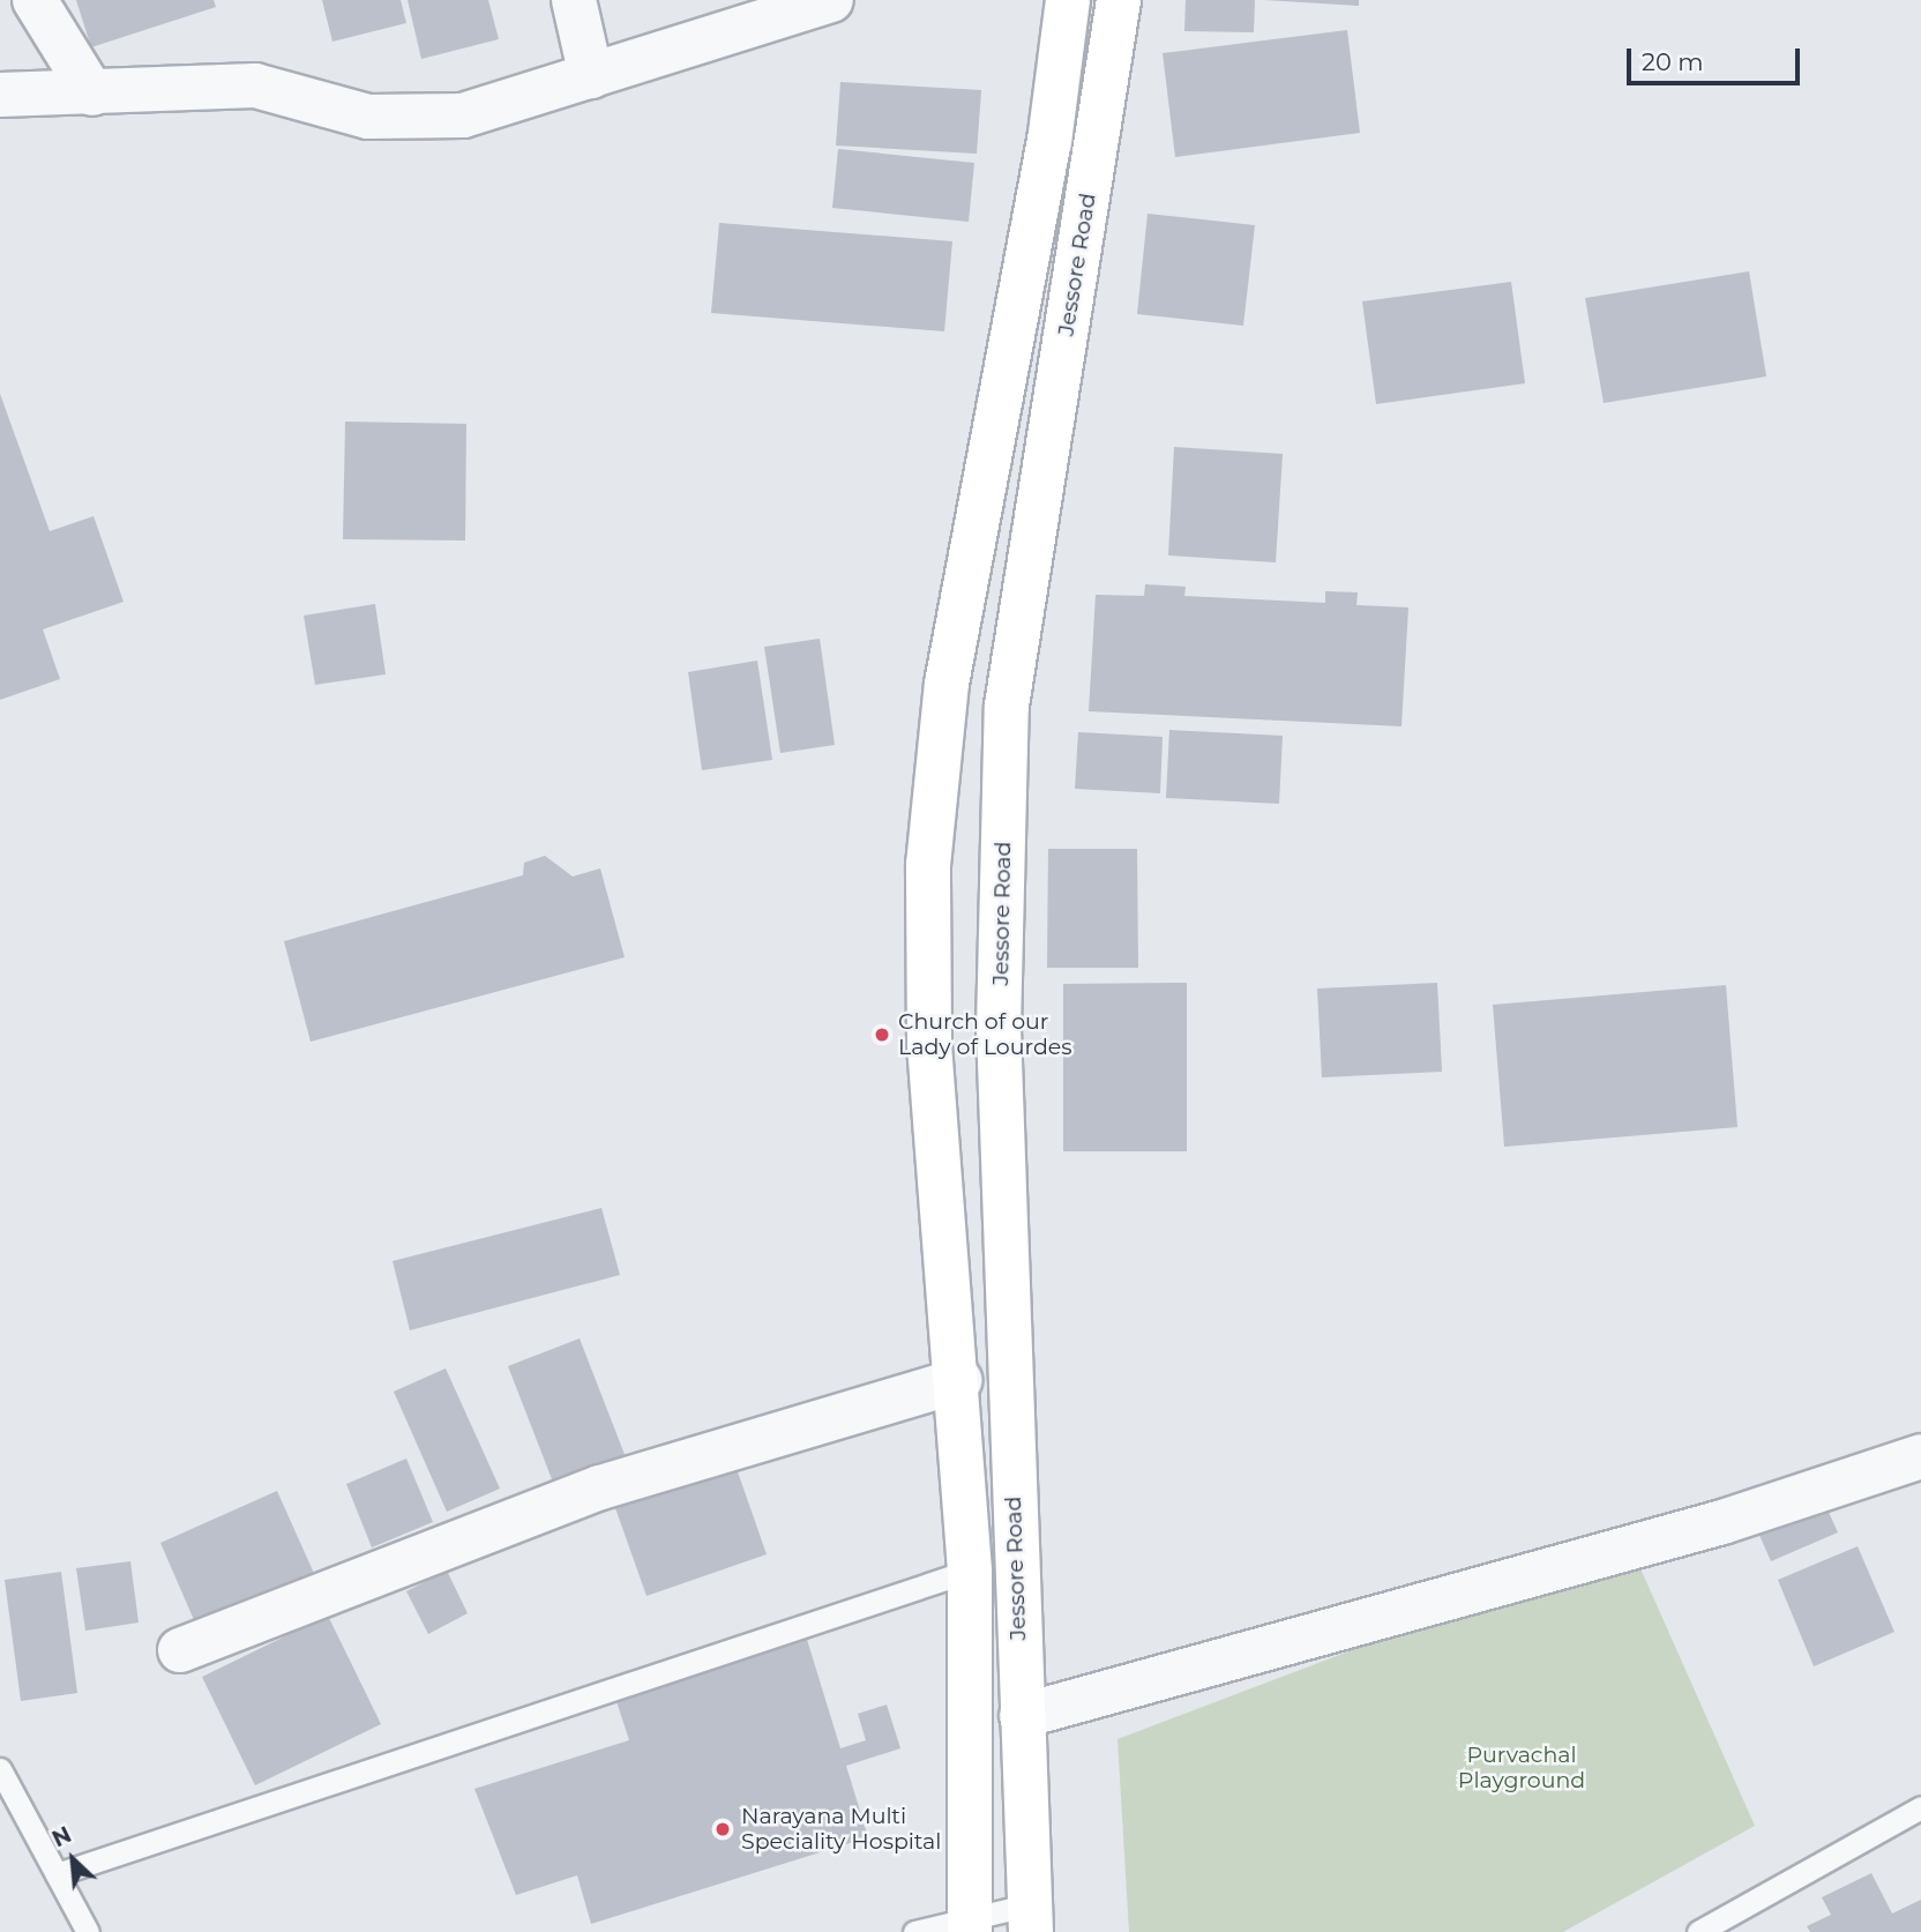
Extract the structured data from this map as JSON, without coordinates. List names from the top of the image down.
{
  "streets": {
    "highway": ["Jessore Road"]
  },
  "parks": ["Purvachal Playground"],
  "places": ["Church of our Lady of Lourdes", "Narayana Multi Speciality Hospital"],
  "scale_bar": "20 m",
  "north": "top left"
}
